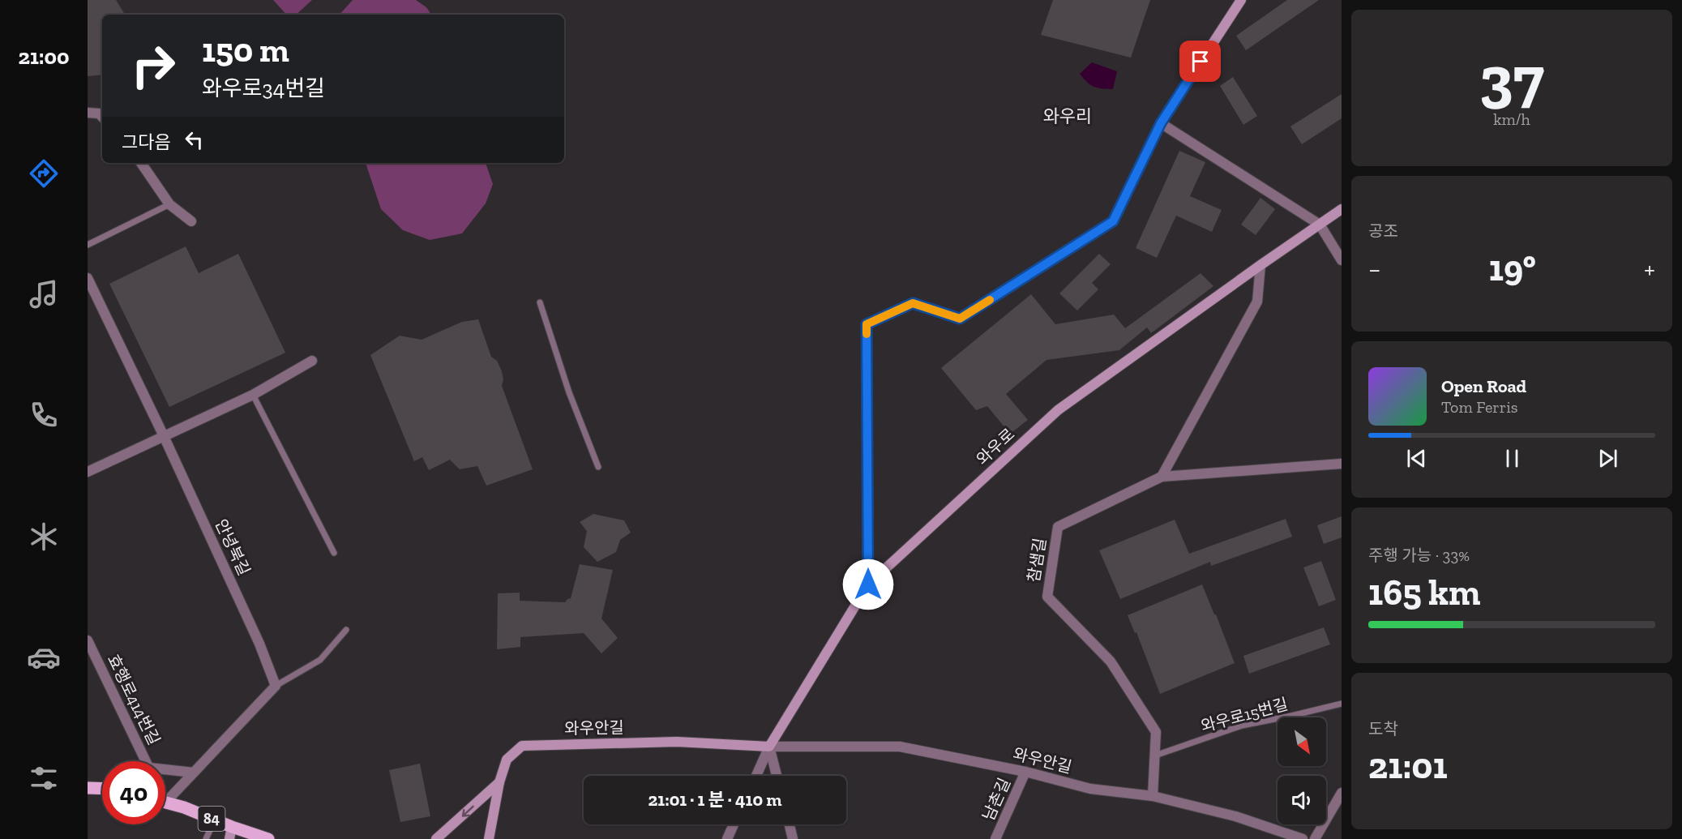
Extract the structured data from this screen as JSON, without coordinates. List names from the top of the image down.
{
  "streets": {
    "main road": ["84"],
    "street": [
      "와우로",
      "안녕북길",
      "참샘길",
      "효행로414번길",
      "와우안길",
      "남촌길"
    ],
    "lane": ["와우로15번길"]
  },
  "crossings": [
    ["와우로", "와우안길"],
    ["참샘길", "와우로15번길"],
    ["참샘길", "와우안길"],
    ["와우안길", "남촌길"]
  ],
  "districts": ["와우리"],
  "north": "bottom right",
  "page": {
    "tabs": "21:00",
    "tile": [
      ["37", "km/h"],
      "공조",
      ["주행 가능 · 33%", "165 km"],
      ["도착", "21:01"]
    ],
    "turn": ["150 m", "와우로34번길"],
    "then": "그다음",
    "heat": ["−", "19°", "+"],
    "song": ["Open Road", "Tom Ferris"],
    "limit": "40",
    "trip": "21:01 · 1 분 · 410 m"
  }
}
